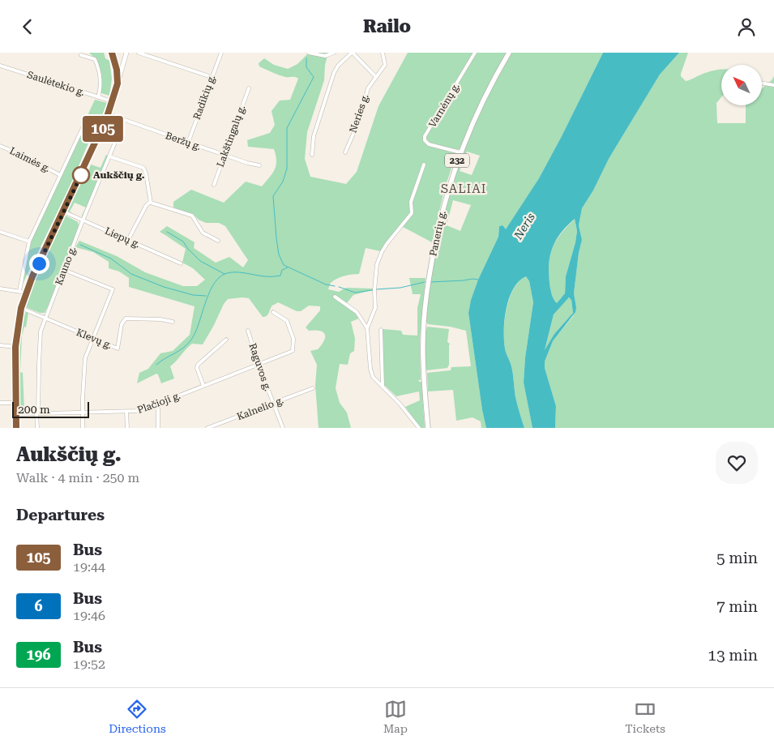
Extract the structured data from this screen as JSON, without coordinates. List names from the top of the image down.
{
  "streets": {
    "main road": ["232", "Panerių g."],
    "street": [
      "Saulėtekio g.",
      "Radikių g.",
      "Varnėnų g.",
      "Neries g.",
      "Lakštingalų g.",
      "Beržų g.",
      "Laimės g.",
      "Liepų g.",
      "Kauno g.",
      "Klevų g.",
      "Raguvos g.",
      "Plačioji g.",
      "Kalnelio g."
    ]
  },
  "crossings": [
    ["Radikių g.", "Beržų g."],
    ["Varnėnų g.", "Panerių g."],
    ["Lakštingalų g.", "Beržų g."],
    ["Liepų g.", "Kauno g."],
    ["Kauno g.", "Klevų g."],
    ["Kauno g.", "Plačioji g."],
    ["Raguvos g.", "Plačioji g."],
    ["Raguvos g.", "Kalnelio g."]
  ],
  "districts": ["SALIAI"],
  "water": ["Neris"],
  "places": ["Aukščių g."],
  "lines": ["bus line 105"],
  "scale_bar": "200 m",
  "north": "top left",
  "page": {
    "header": "Railo",
    "on_map": "105",
    "scale": "200 m",
    "heading": [
      ["Aukščių g.", "Walk · 4 min · 250 m"],
      "Departures"
    ],
    "list": [
      {
        "mark": "105",
        "name": "Bus",
        "note": "19:44",
        "value": "5 min"
      },
      {
        "mark": "6",
        "name": "Bus",
        "note": "19:46",
        "value": "7 min"
      },
      {
        "mark": "196",
        "name": "Bus",
        "note": "19:52",
        "value": "13 min"
      }
    ],
    "tabs": ["Directions", "Map", "Tickets"]
  }
}
